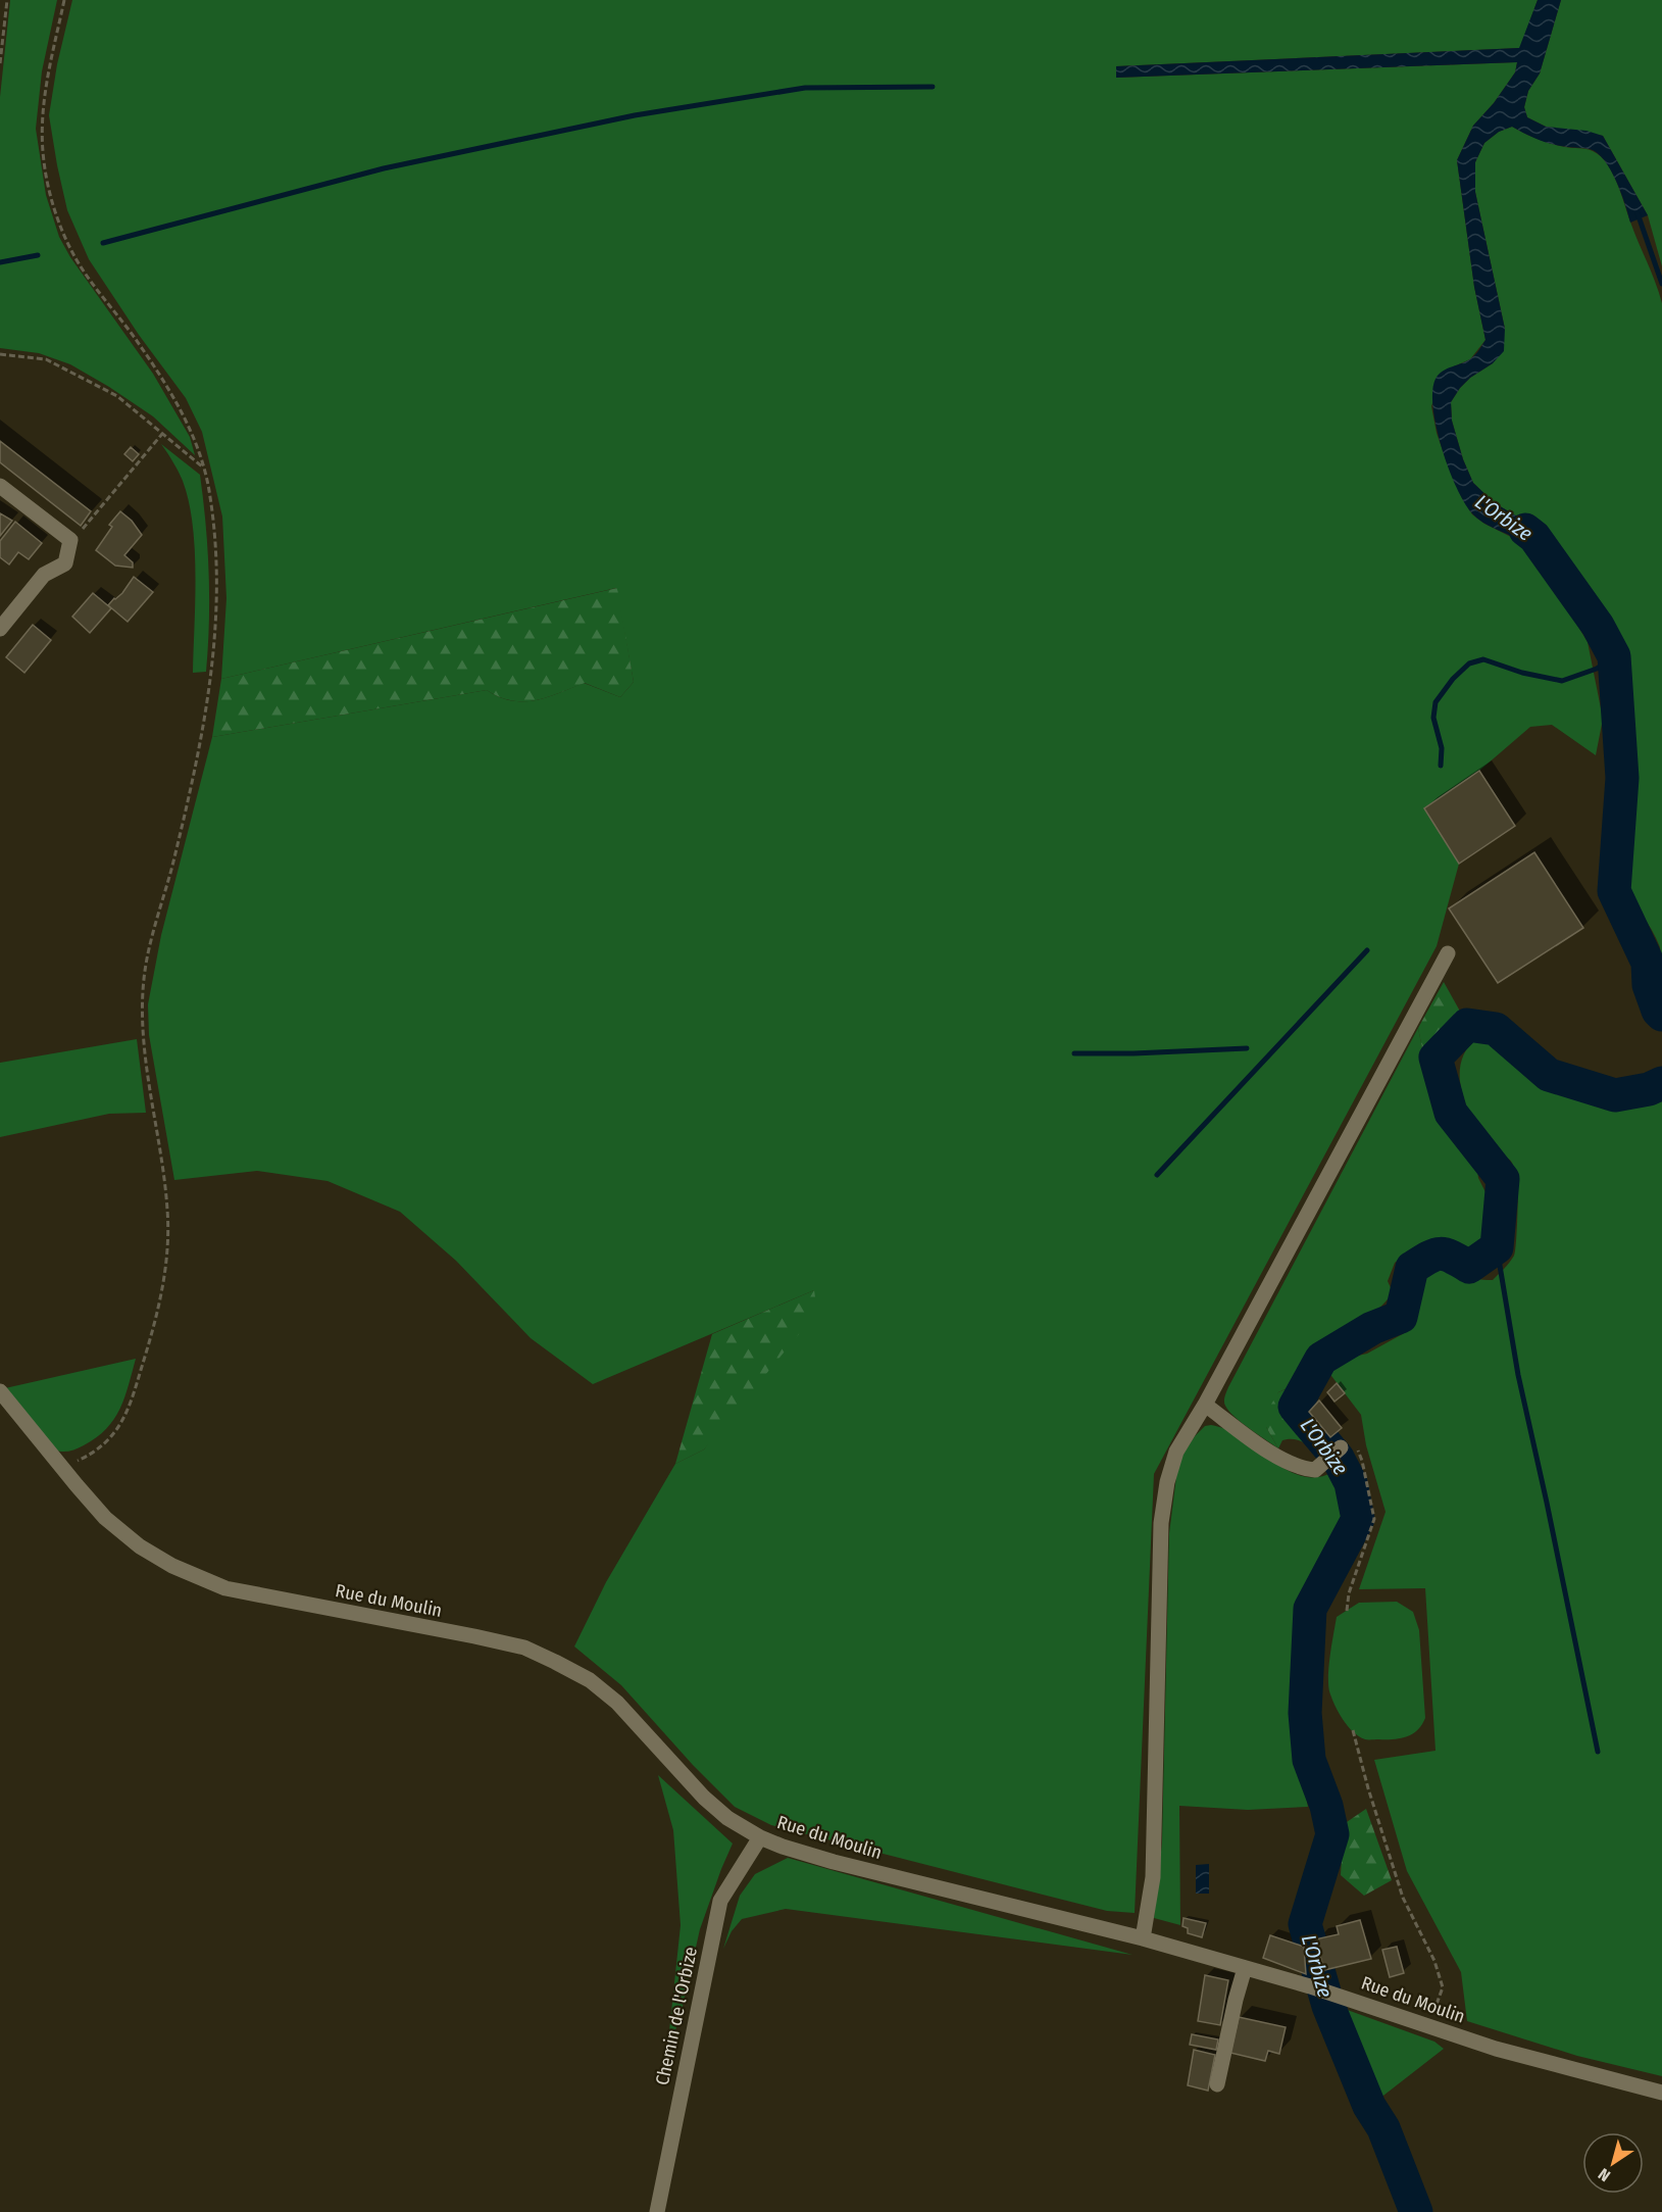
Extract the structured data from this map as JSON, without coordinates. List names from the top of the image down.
{
  "streets": {
    "street": ["Rue du Moulin", "Chemin de l'Orbize"]
  },
  "crossings": [
    ["Rue du Moulin", "Chemin de l'Orbize"]
  ],
  "water": ["L'Orbize"],
  "north": "bottom left"
}
